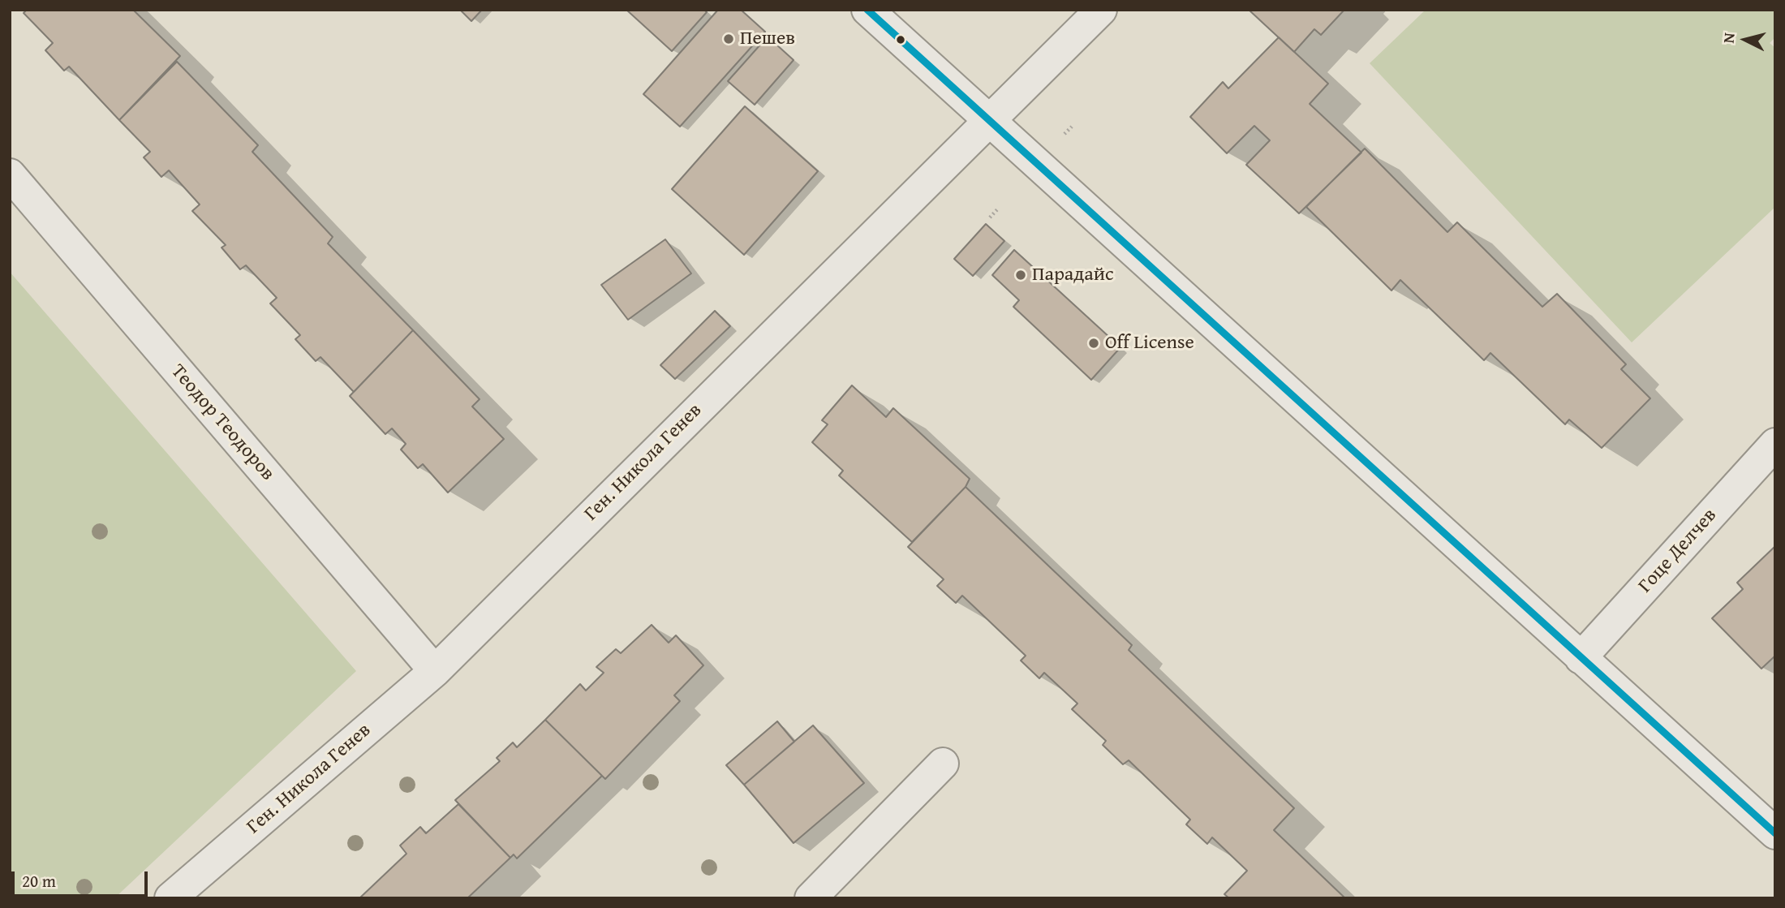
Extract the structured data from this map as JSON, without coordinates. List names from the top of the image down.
{
  "streets": {
    "street": ["Теодор Теодоров", "Ген. Никола Генев", "Гоце Делчев"]
  },
  "crossings": [
    ["Теодор Теодоров", "Ген. Никола Генев"]
  ],
  "places": ["Пешев", "Парадайс", "Off License"],
  "scale_bar": "20 m",
  "north": "left"
}
